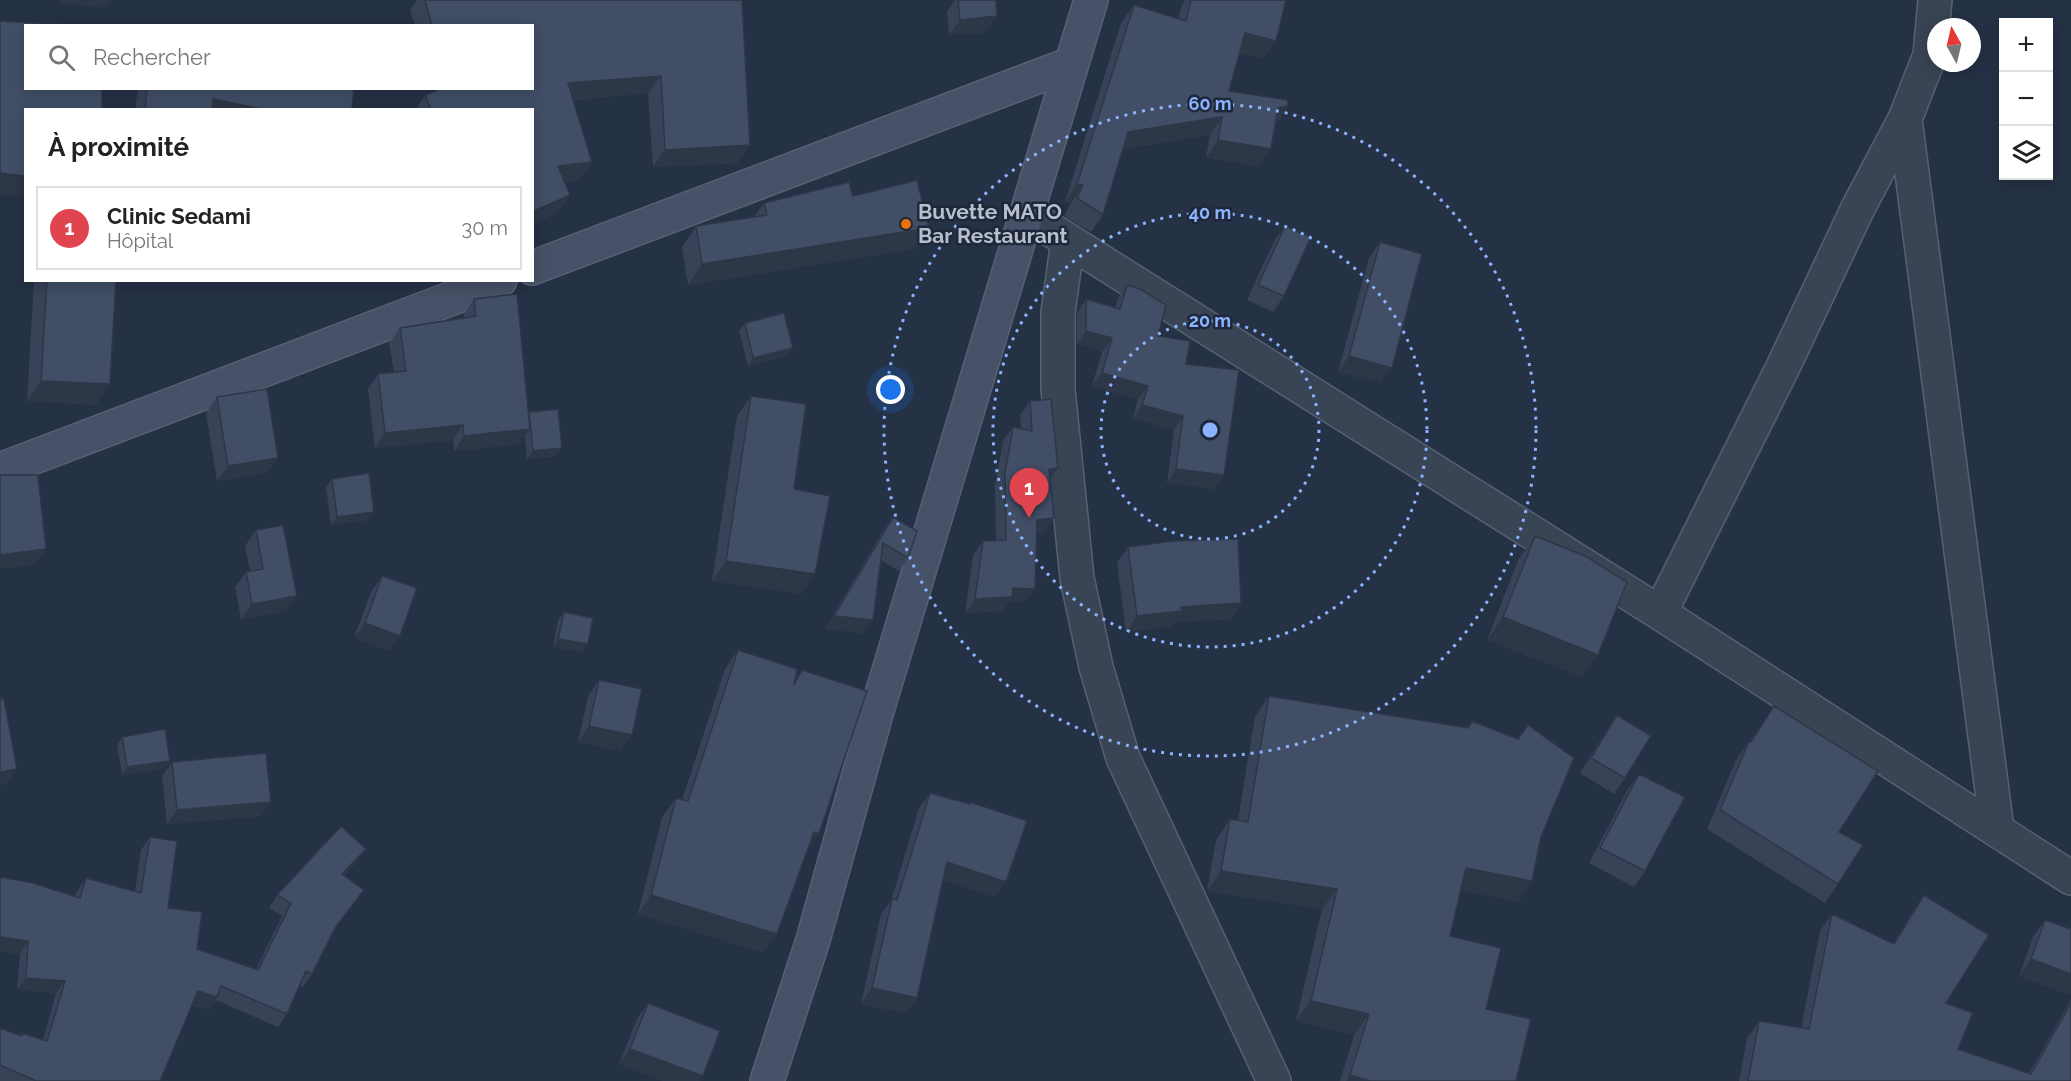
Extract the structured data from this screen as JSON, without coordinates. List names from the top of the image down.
{
  "places": ["Buvette MATO Bar Restaurant"],
  "north": "top",
  "page": {
    "map_buttons": ["+", "−"],
    "search": "Rechercher",
    "heading": "À proximité",
    "list": [
      {
        "mark": "1",
        "name": "Clinic Sedami",
        "note": "Hôpital",
        "value": "30 m"
      }
    ],
    "pins": "1"
  },
  "rings": ["60 m", "40 m", "20 m"]
}
